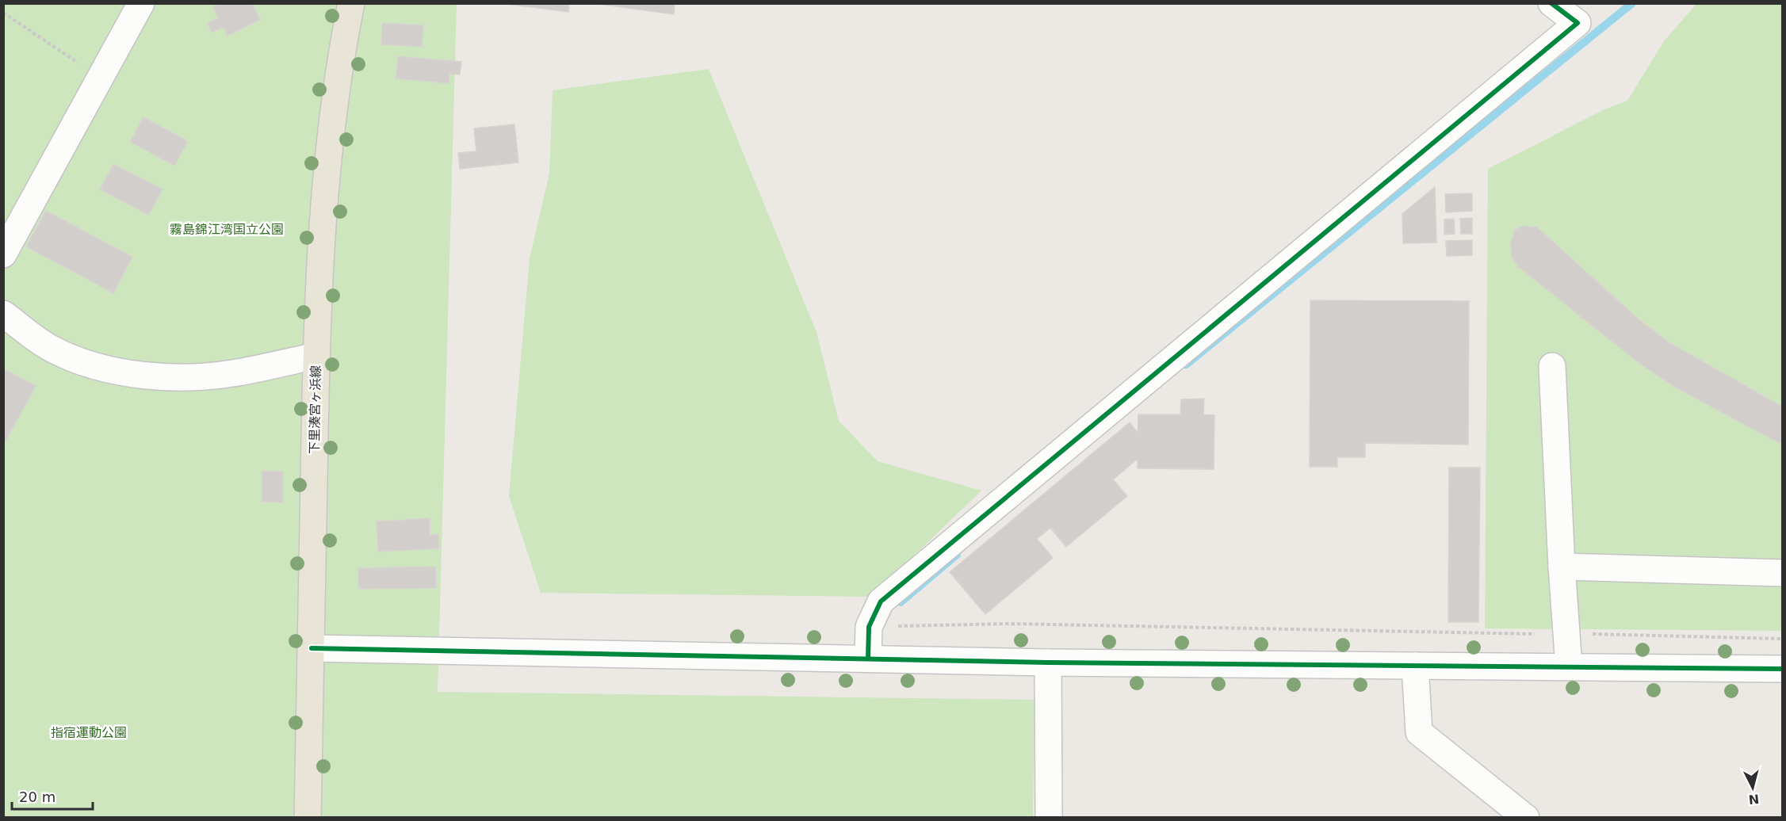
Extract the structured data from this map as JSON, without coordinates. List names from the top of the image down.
{
  "streets": {
    "main road": ["下里湊宮ヶ浜線"]
  },
  "parks": ["霧島錦江湾国立公園", "指宿運動公園"],
  "scale_bar": "20 m",
  "north": "bottom"
}
